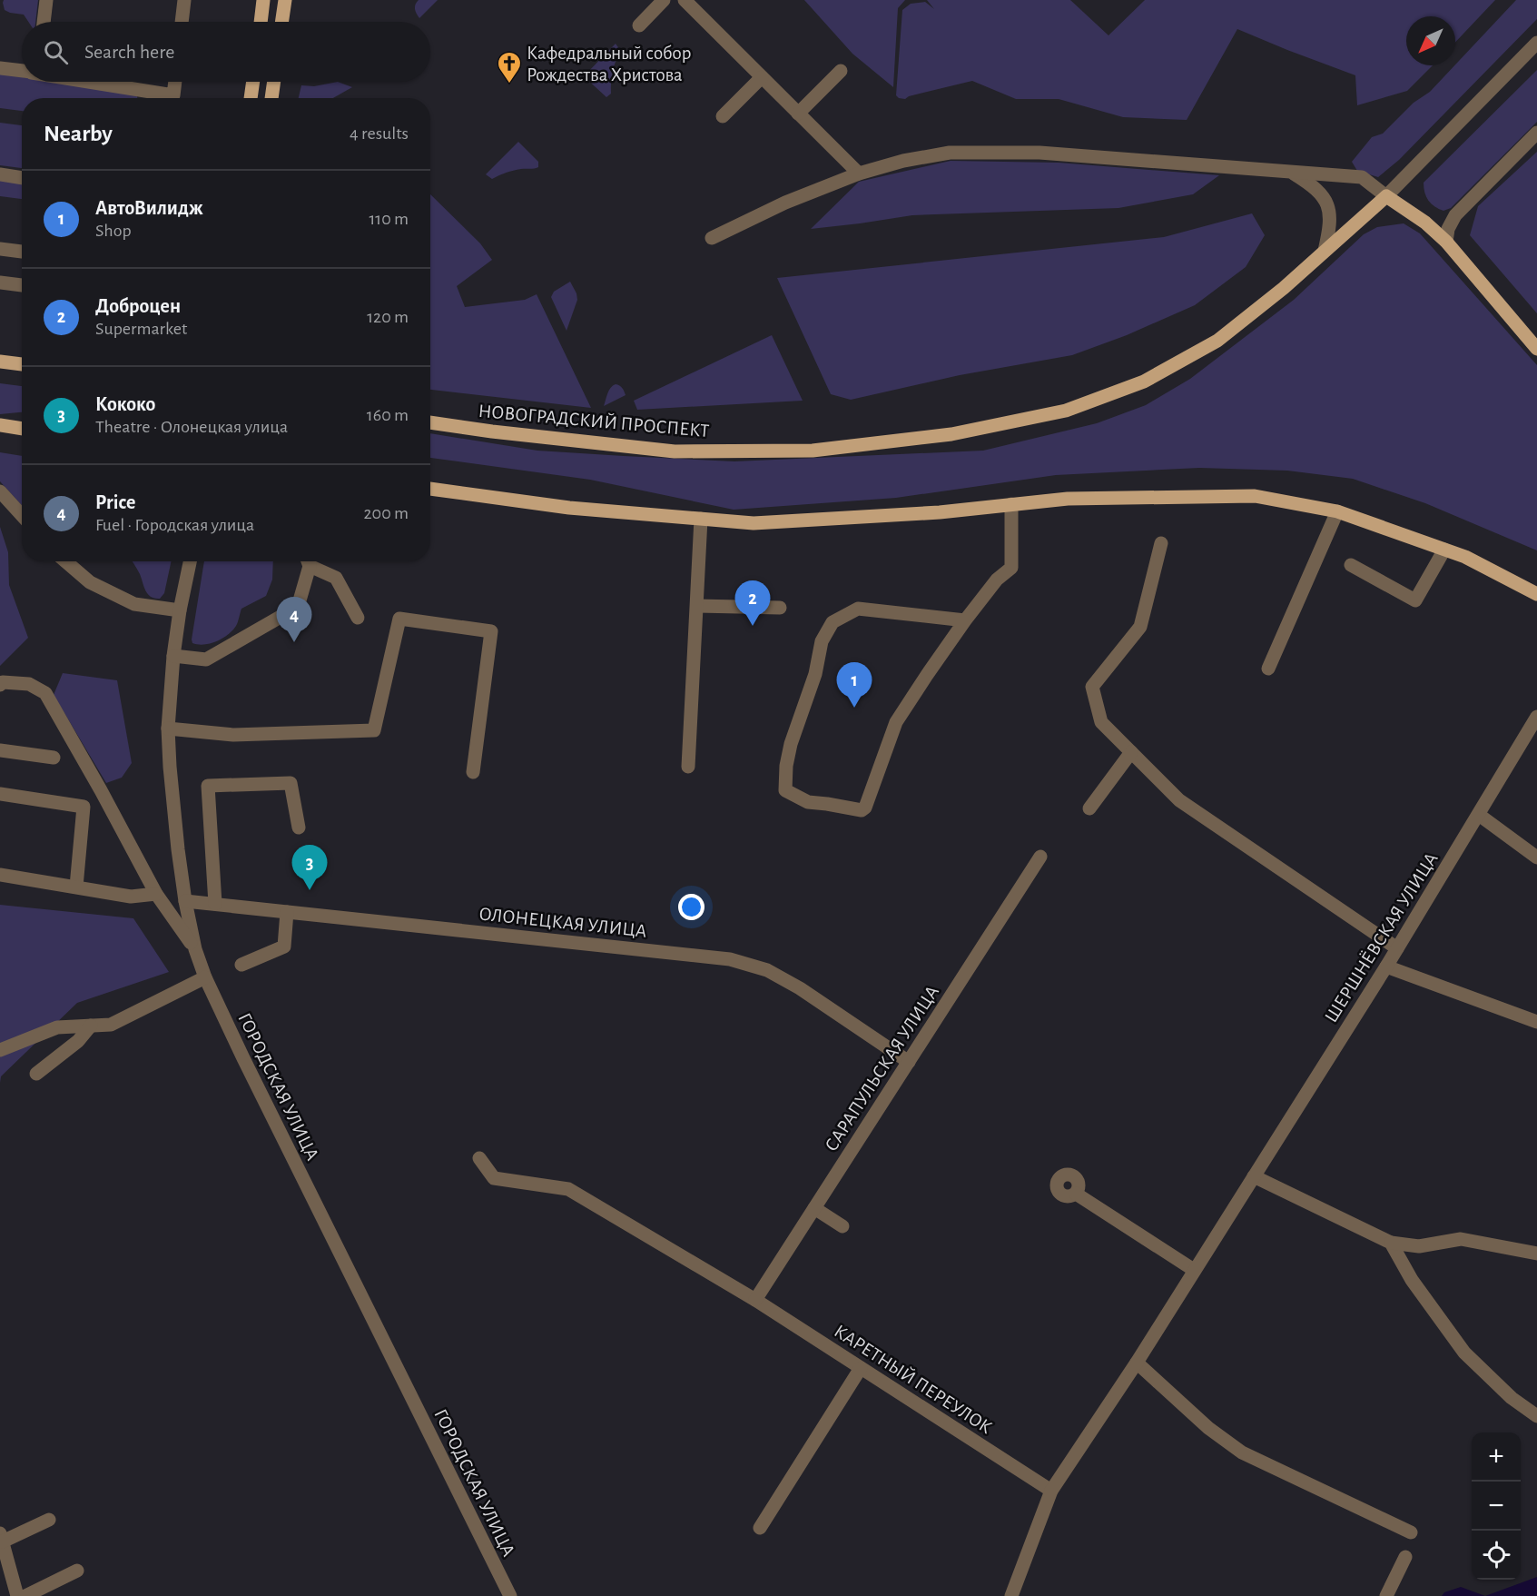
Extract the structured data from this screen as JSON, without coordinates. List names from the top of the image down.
{
  "streets": {
    "main road": ["НОВОГРАДСКИЙ ПРОСПЕКТ"],
    "street": [
      "ОЛОНЕЦКАЯ УЛИЦА",
      "ШЕРШНЁВСКАЯ УЛИЦА",
      "САРАПУЛЬСКАЯ УЛИЦА",
      "ГОРОДСКАЯ УЛИЦА",
      "КАРЕТНЫЙ ПЕРЕУЛОК"
    ]
  },
  "crossings": [
    ["ОЛОНЕЦКАЯ УЛИЦА", "САРАПУЛЬСКАЯ УЛИЦА"],
    ["ОЛОНЕЦКАЯ УЛИЦА", "ГОРОДСКАЯ УЛИЦА"],
    ["ШЕРШНЁВСКАЯ УЛИЦА", "КАРЕТНЫЙ ПЕРЕУЛОК"],
    ["САРАПУЛЬСКАЯ УЛИЦА", "КАРЕТНЫЙ ПЕРЕУЛОК"]
  ],
  "places": {
    "church": ["Кафедральный собор Рождества Христова"]
  },
  "north": "bottom left",
  "page": {
    "search": "Search here",
    "heading": ["Nearby", "4 results"],
    "list": [
      {
        "mark": "1",
        "name": "АвтоВилидж",
        "note": "Shop",
        "value": "110 m"
      },
      {
        "mark": "2",
        "name": "Доброцен",
        "note": "Supermarket",
        "value": "120 m"
      },
      {
        "mark": "3",
        "name": "Кококо",
        "note": "Theatre · Олонецкая улица",
        "value": "160 m"
      },
      {
        "mark": "4",
        "name": "Price",
        "note": "Fuel · Городская улица",
        "value": "200 m"
      }
    ],
    "pins": [
      "2",
      "4",
      "1",
      "3"
    ],
    "map_buttons": ["+", "−"]
  }
}
